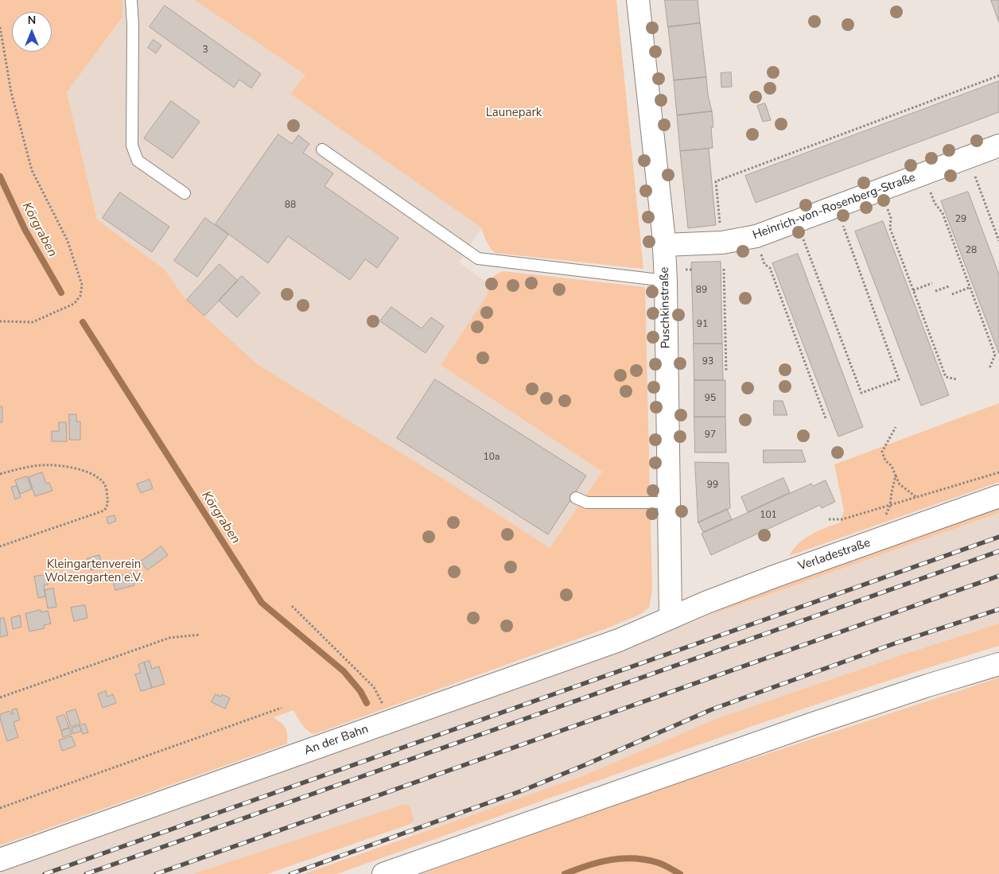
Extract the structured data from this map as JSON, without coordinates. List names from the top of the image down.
{
  "streets": {
    "street": [
      "Heinrich-von-Rosenberg-Straße",
      "Puschkinstraße",
      "Verladestraße",
      "An der Bahn"
    ]
  },
  "crossings": [
    ["Heinrich-von-Rosenberg-Straße", "Puschkinstraße"],
    ["Puschkinstraße", "Verladestraße"],
    ["Puschkinstraße", "An der Bahn"],
    ["Verladestraße", "An der Bahn"]
  ],
  "water": ["Körgraben"],
  "parks": ["Launepark", "Kleingartenverein Wolzengarten e.V."],
  "house_numbers": [
    "3",
    "88",
    "29",
    "28",
    "89",
    "91",
    "93",
    "95",
    "97",
    "10a",
    "99",
    "101"
  ],
  "north": "top"
}
